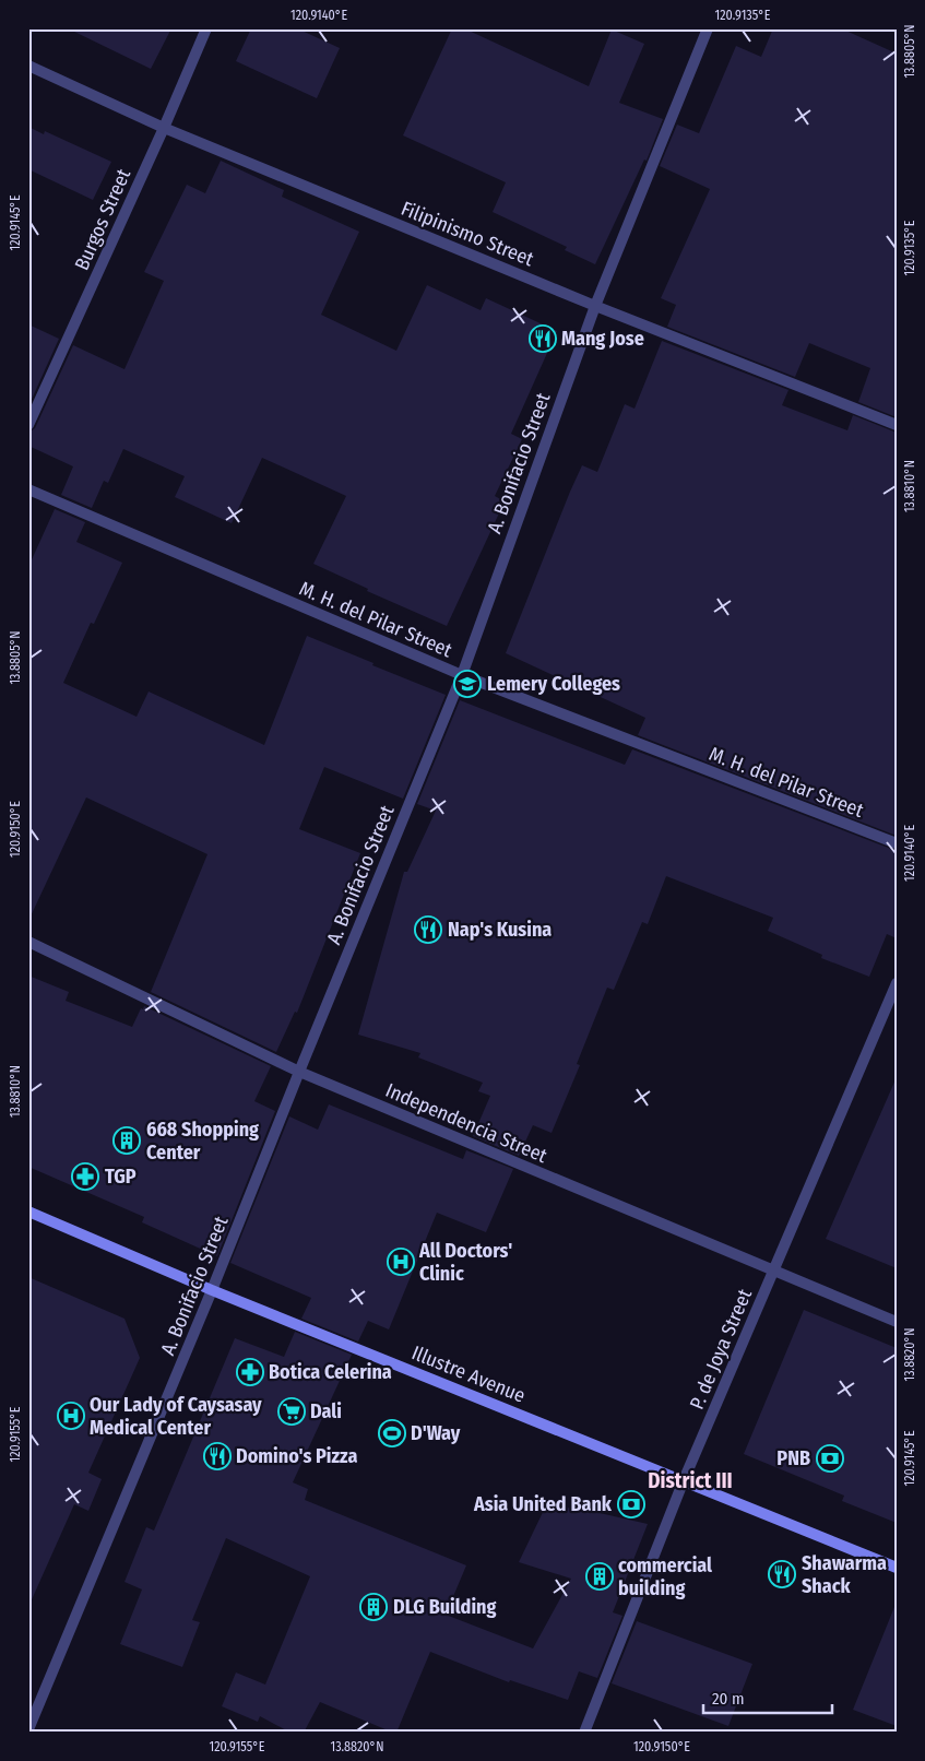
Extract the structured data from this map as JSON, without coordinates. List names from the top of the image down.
{
  "streets": {
    "main road": ["Illustre Avenue"],
    "street": [
      "Burgos Street",
      "Filipinismo Street",
      "A. Bonifacio Street",
      "M. H. del Pilar Street",
      "Independencia Street",
      "P. de Joya Street"
    ]
  },
  "crossings": [
    ["Burgos Street", "Filipinismo Street"],
    ["Filipinismo Street", "A. Bonifacio Street"],
    ["A. Bonifacio Street", "M. H. del Pilar Street"],
    ["A. Bonifacio Street", "Independencia Street"],
    ["A. Bonifacio Street", "Illustre Avenue"],
    ["Independencia Street", "P. de Joya Street"],
    ["P. de Joya Street", "Illustre Avenue"]
  ],
  "districts": ["District III"],
  "places": {
    "restaurant": [
      "Mang Jose",
      "Nap's Kusina",
      "Domino's Pizza",
      "Shawarma Shack"
    ],
    "school or university": ["Lemery Colleges"],
    "building": ["668 Shopping Center", "commercial building", "DLG Building"],
    "pharmacy": ["TGP", "Botica Celerina"],
    "hospital": ["All Doctors' Clinic", "Our Lady of Caysasay Medical Center"],
    "supermarket": ["Dali"],
    "sports": ["D'Way"],
    "bank": ["PNB", "Asia United Bank"]
  },
  "scale_bar": "20 m",
  "coordinates": [
    "120.9140°E",
    "120.9135°E",
    "13.8805°N",
    "120.9145°E",
    "13.8810°N",
    "120.9150°E",
    "13.8820°N",
    "120.9155°E"
  ]
}
